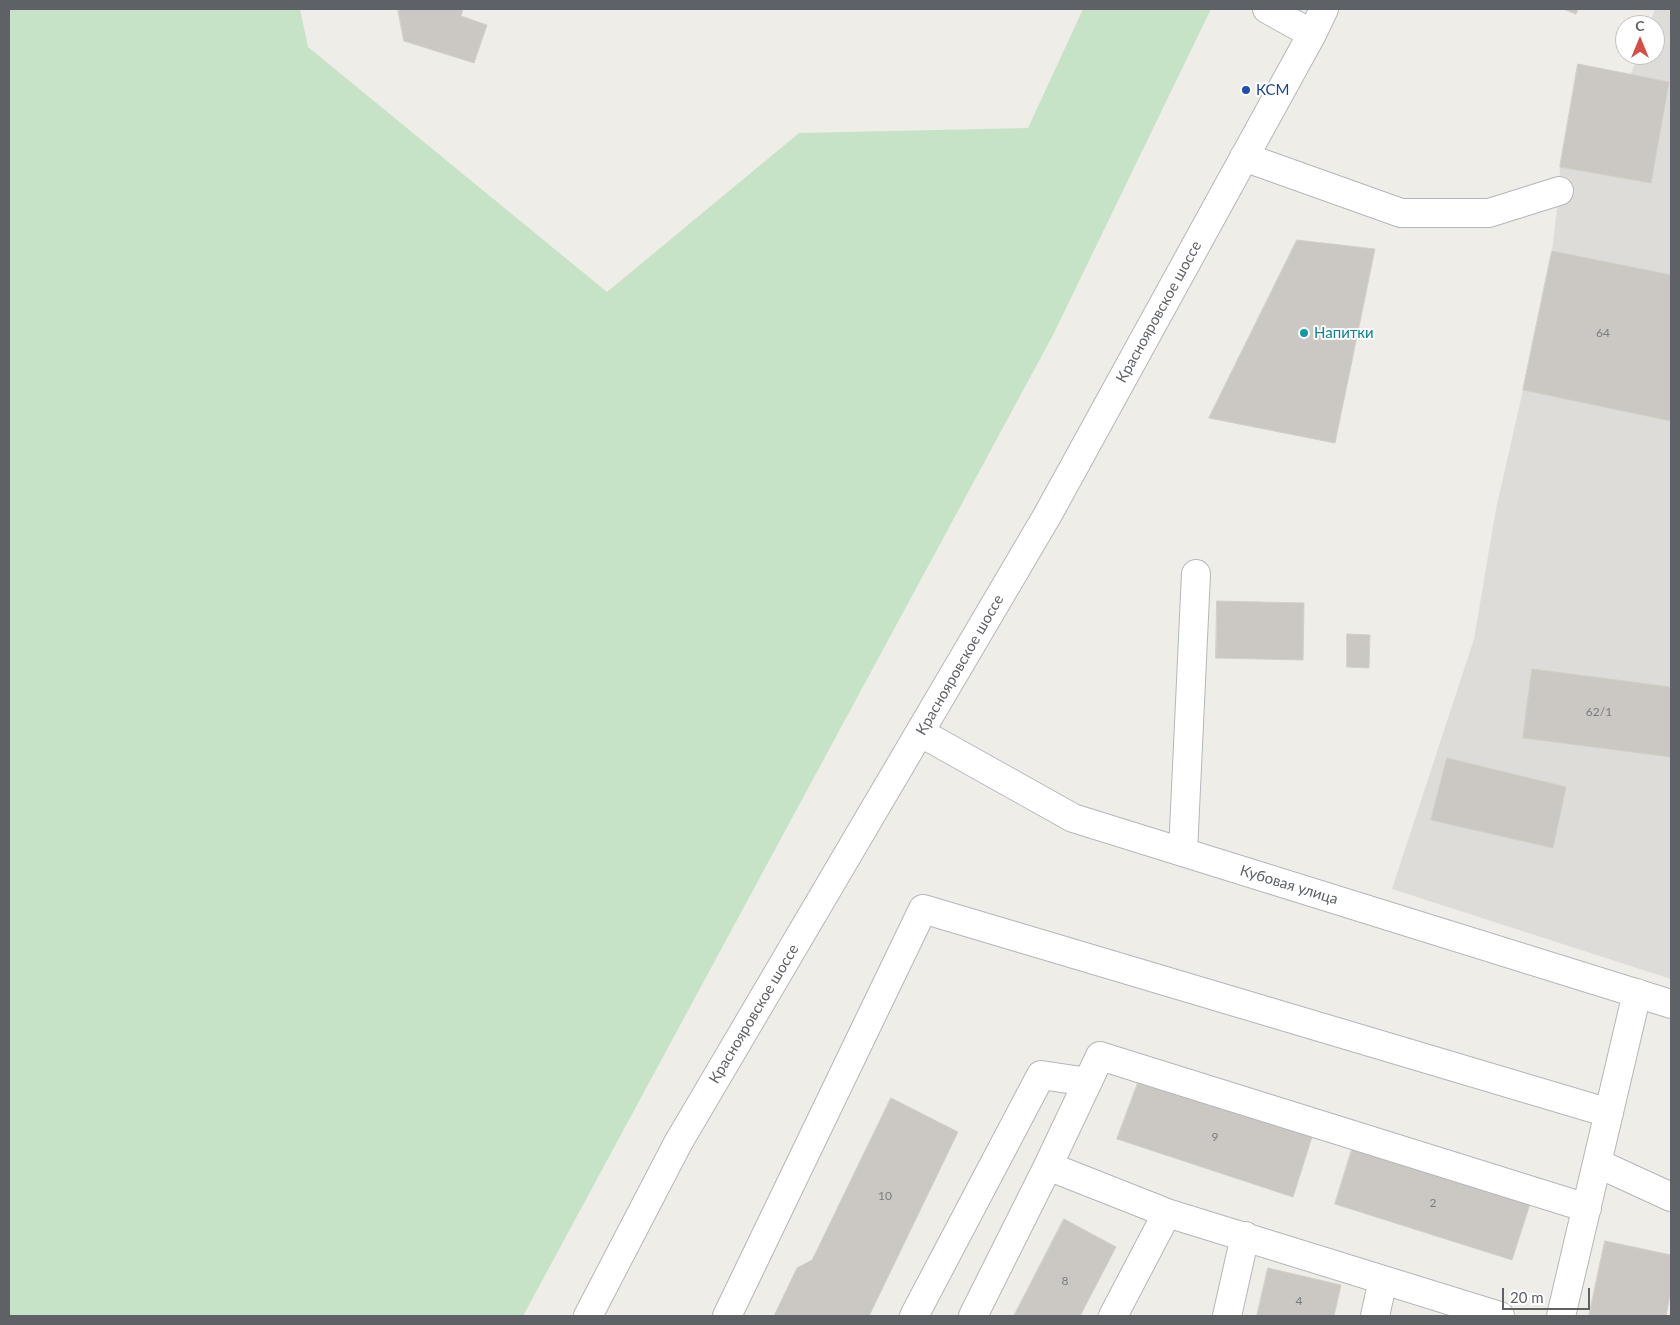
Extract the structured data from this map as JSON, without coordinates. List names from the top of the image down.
{
  "streets": {
    "street": ["Краснояровское шоссе", "Кубовая улица"]
  },
  "crossings": [
    ["Краснояровское шоссе", "Кубовая улица"]
  ],
  "places": ["КСМ", "Напитки"],
  "house_numbers": [
    "64",
    "62/1",
    "9",
    "10",
    "2",
    "8",
    "4"
  ],
  "scale_bar": "20 m",
  "north": "top"
}
